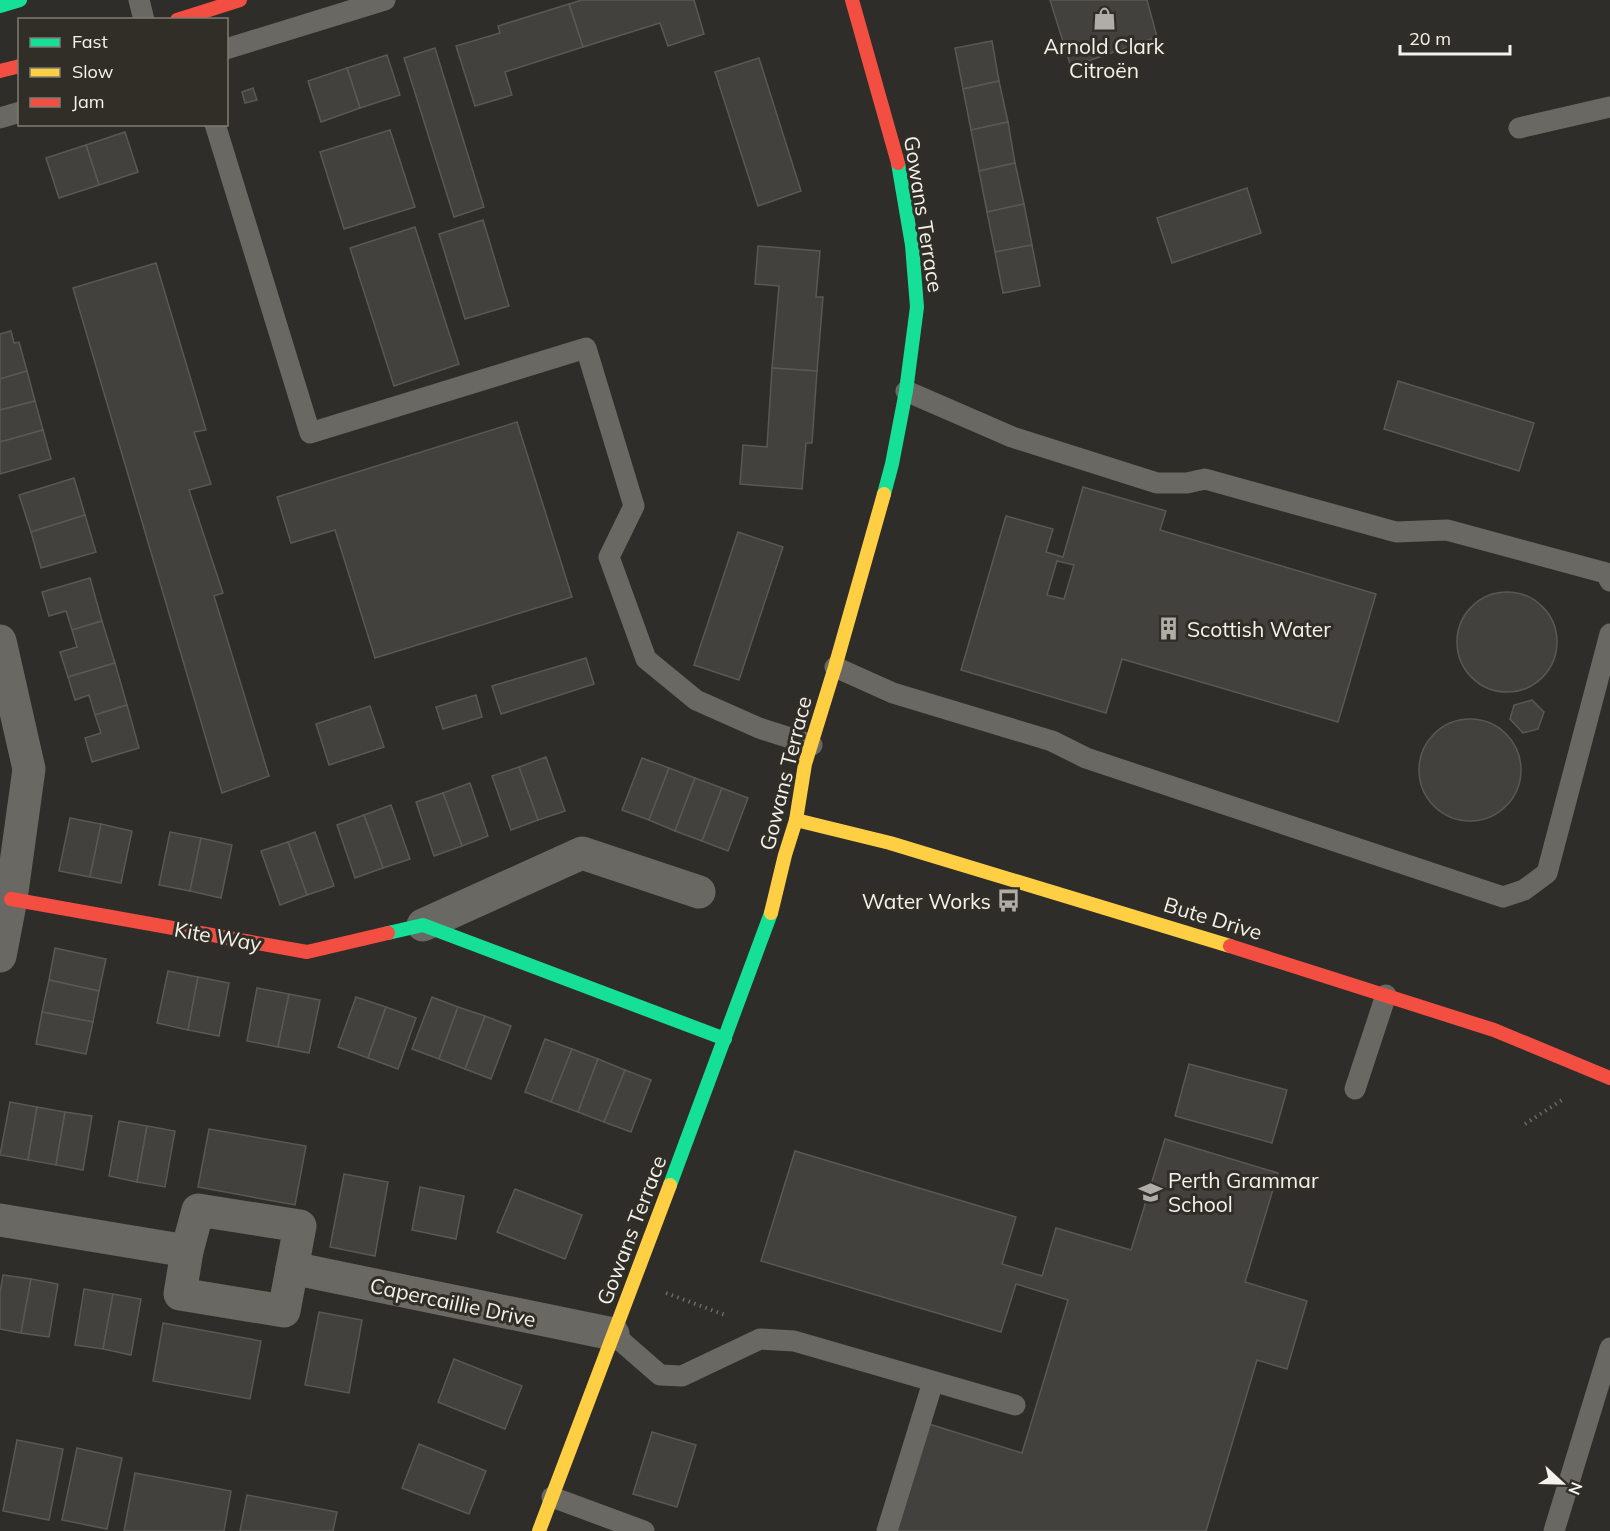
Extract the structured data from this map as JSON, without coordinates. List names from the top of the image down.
{
  "streets": {
    "street": [
      "Gowans Terrace",
      "Bute Drive",
      "Kite Way",
      "Capercaillie Drive"
    ]
  },
  "crossings": [
    ["Gowans Terrace", "Bute Drive"],
    ["Gowans Terrace", "Capercaillie Drive"]
  ],
  "places": {
    "shop": ["Arnold Clark Citroën"],
    "building": ["Scottish Water"],
    "bus stop": ["Water Works"],
    "school or university": ["Perth Grammar School"]
  },
  "legend": ["Fast", "Slow", "Jam"],
  "scale_bar": "20 m",
  "north": "right"
}
